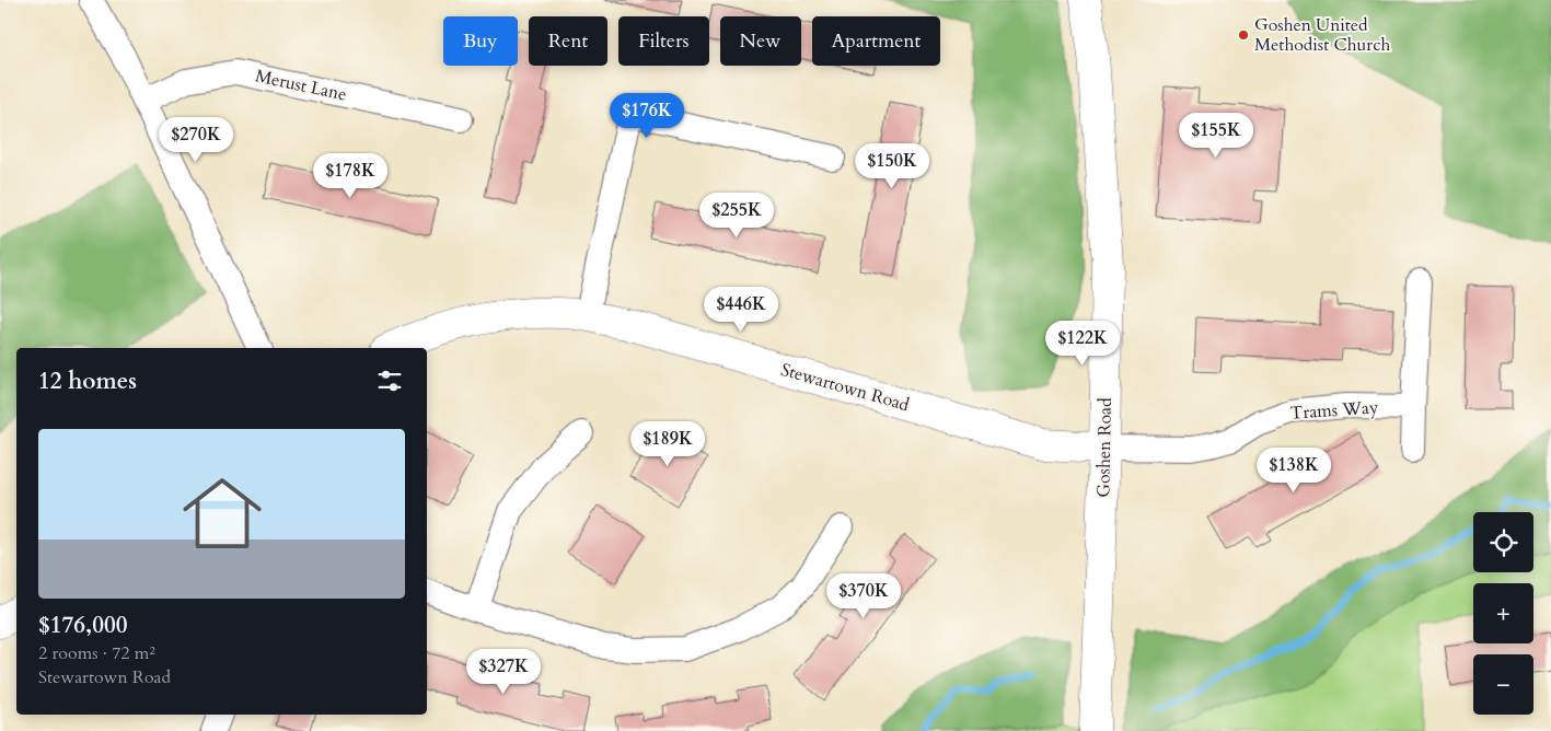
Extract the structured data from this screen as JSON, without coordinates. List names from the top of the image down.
{
  "streets": {
    "street": [
      "Merust Lane",
      "Stewartown Road",
      "Trams Way",
      "Goshen Road"
    ]
  },
  "crossings": [
    ["Stewartown Road", "Trams Way"],
    ["Stewartown Road", "Goshen Road"],
    ["Trams Way", "Goshen Road"]
  ],
  "places": ["Goshen United Methodist Church"],
  "page": {
    "chip": [
      "Buy",
      "Rent",
      "Filters",
      "New",
      "Apartment"
    ],
    "price": [
      "$176K",
      "$155K",
      "$270K",
      "$150K",
      "$178K",
      "$255K",
      "$446K",
      "$122K",
      "$189K",
      "$138K",
      "$370K",
      "$327K"
    ],
    "heading": "12 homes",
    "list": [
      {
        "name": "$176,000",
        "note": "2 rooms · 72 m² · Stewartown Road"
      }
    ],
    "map_buttons": ["+", "−"]
  }
}
